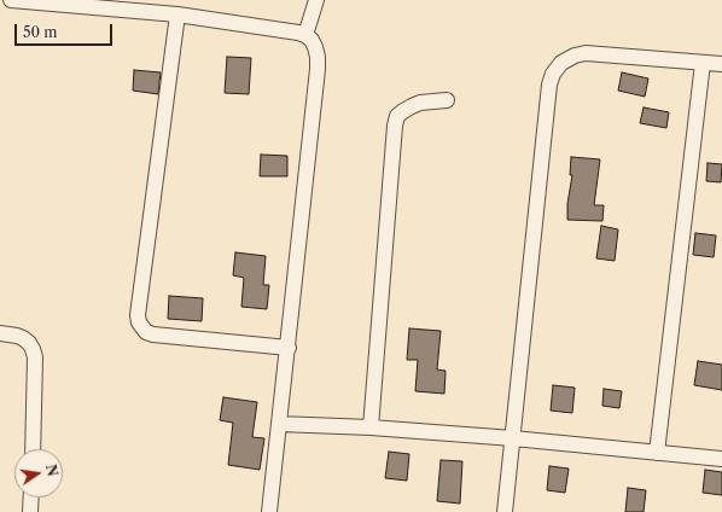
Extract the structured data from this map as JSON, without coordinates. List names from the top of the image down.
{
  "scale_bar": "50 m",
  "north": "right"
}
